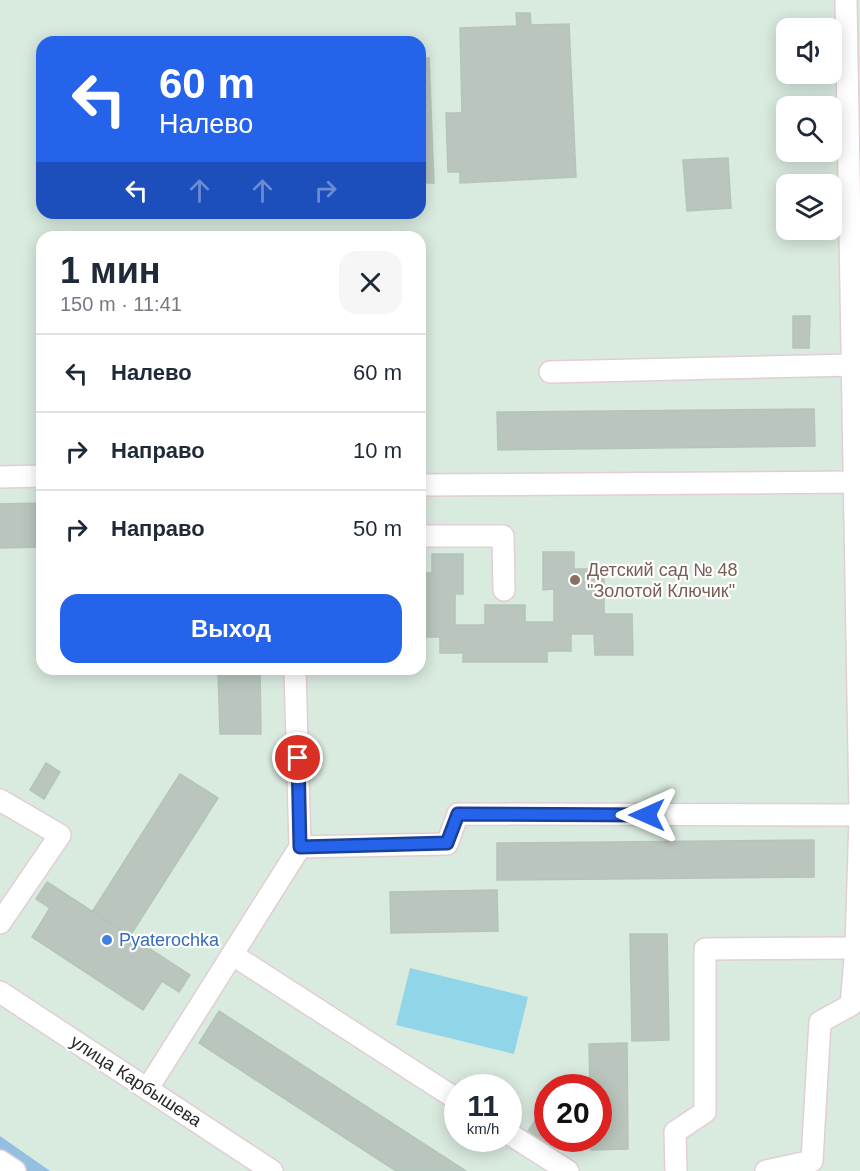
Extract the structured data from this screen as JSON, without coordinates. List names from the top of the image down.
{
  "streets": {
    "street": ["улица Карбышева"]
  },
  "places": ["Детский сад № 48 \"Золотой Ключик\"", "Pyaterochka"],
  "page": {
    "turn": ["60 m", "Налево"],
    "heading": ["1 мин", "150 m · 11:41"],
    "list": [
      {
        "name": "Налево",
        "value": "60 m"
      },
      {
        "name": "Направо",
        "value": "10 m"
      },
      {
        "name": "Направо",
        "value": "50 m"
      }
    ],
    "buttons": "Выход",
    "speed": "11 km/h",
    "limit": "20"
  }
}
